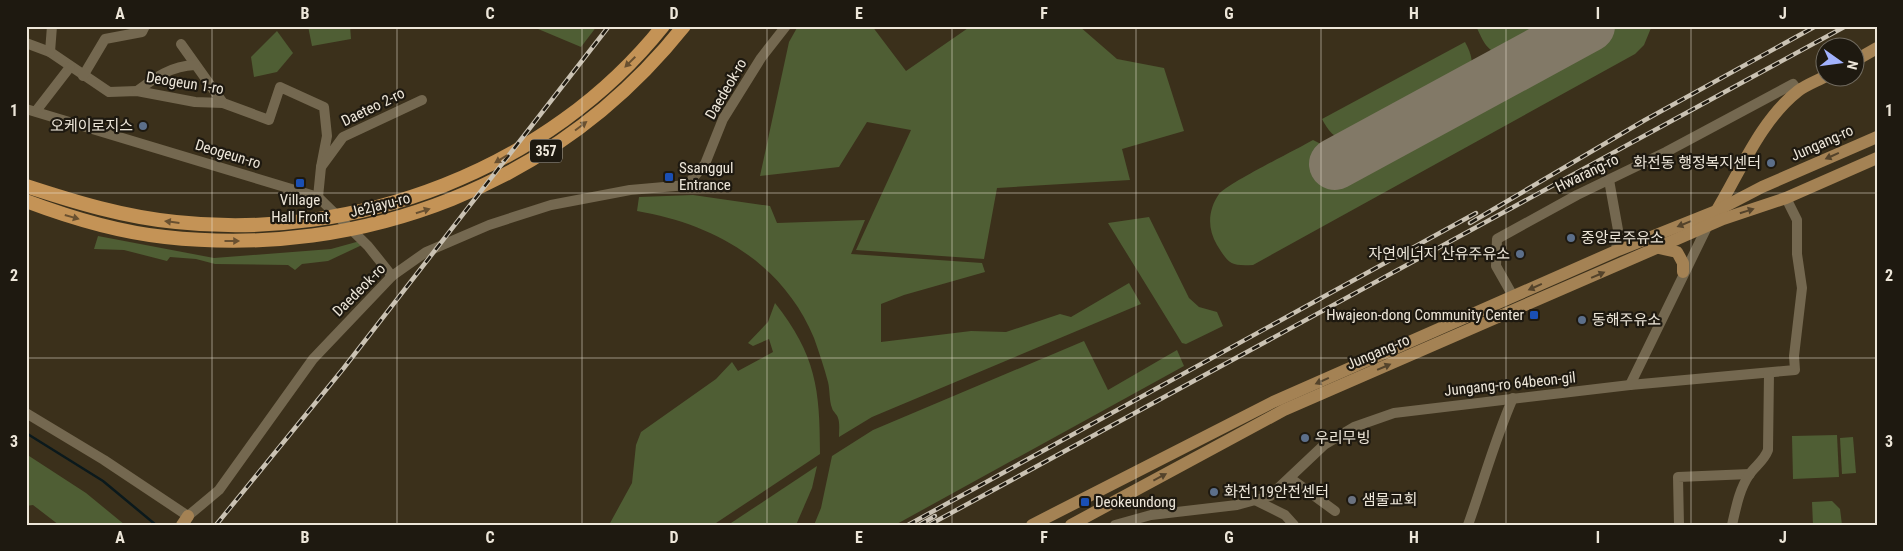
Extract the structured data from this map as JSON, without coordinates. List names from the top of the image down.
{
  "streets": {
    "highway": ["357", "Je2jayu-ro"],
    "main road": ["Jungang-ro", "Hwarang-ro"],
    "street": [
      "Deogeun 1-ro",
      "Daedeok-ro",
      "Daeteo 2-ro",
      "Deogeun-ro",
      "Jungang-ro 64beon-gil"
    ]
  },
  "crossings": [
    ["Deogeun 1-ro", "Daeteo 2-ro"],
    ["Daedeok-ro", "Deogeun-ro"],
    ["Jungang-ro", "Hwarang-ro"],
    ["Jungang-ro", "Jungang-ro 64beon-gil"]
  ],
  "places": {
    "other": [
      "오케이로지스",
      "화전동 행정복지센터",
      "중앙로주유소",
      "자연에너지 산유주유소",
      "동해주유소",
      "우리무빙",
      "화전119안전센터",
      "샘물교회"
    ],
    "transit": [
      "Ssanggul Entrance",
      "Village Hall Front",
      "Hwajeon-dong Community Center",
      "Deokeundong"
    ]
  },
  "north": "right",
  "grid": {
    "columns": [
      "A",
      "B",
      "C",
      "D",
      "E",
      "F",
      "G",
      "H",
      "I",
      "J"
    ],
    "rows": ["1", "2", "3"]
  }
}
